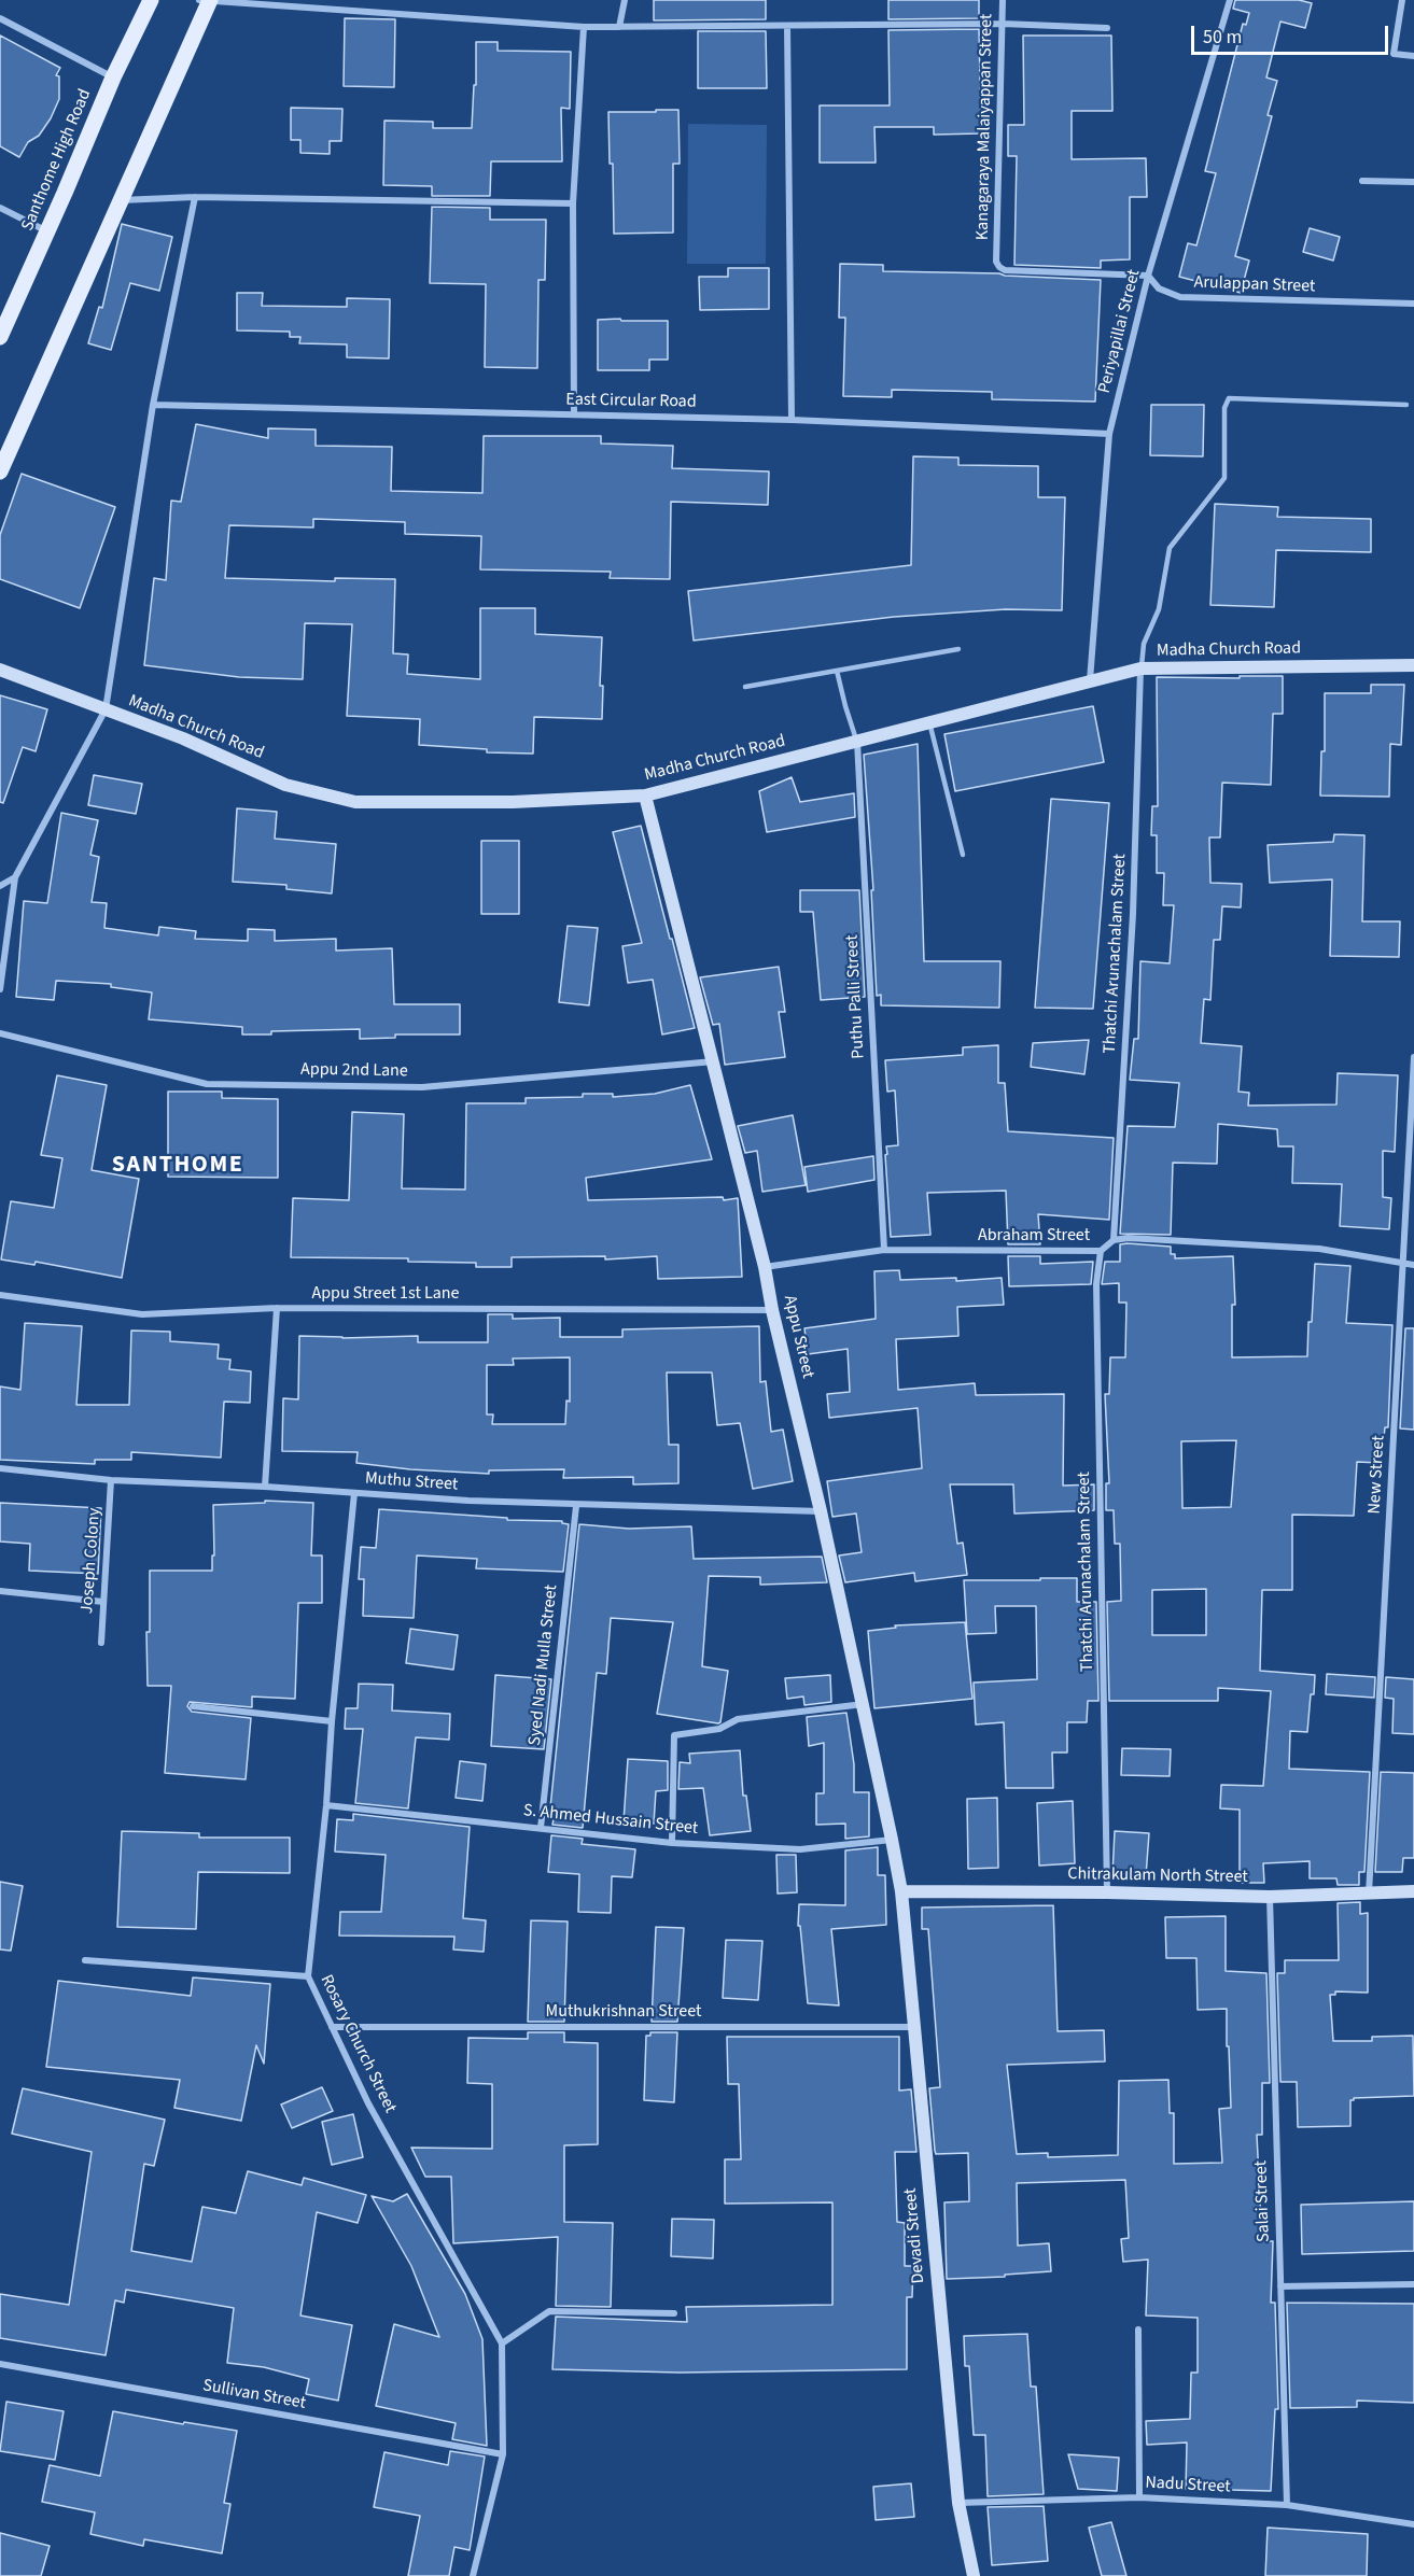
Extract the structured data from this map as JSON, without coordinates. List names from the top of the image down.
{
  "streets": {
    "main road": ["Santhome High Road"],
    "street": [
      "Kanagaraya Malaiyappan Street",
      "Arulappan Street",
      "Periyapillai Street",
      "East Circular Road",
      "Madha Church Road",
      "Thatchi Arunachalam Street",
      "Puthu Palli Street",
      "Appu 2nd Lane",
      "Abraham Street",
      "Appu Street 1st Lane",
      "Appu Street",
      "New Street",
      "Muthu Street",
      "Joseph Colony",
      "Syed Nadi Mulla Street",
      "S. Ahmed Hussain Street",
      "Chitrakulam North Street",
      "Muthukrishnan Street",
      "Rosary Church Street",
      "Salai Street",
      "Devadi Street",
      "Sullivan Street",
      "Nadu Street"
    ]
  },
  "crossings": [
    ["Kanagaraya Malaiyappan Street", "Arulappan Street"],
    ["Kanagaraya Malaiyappan Street", "Periyapillai Street"],
    ["Arulappan Street", "Periyapillai Street"],
    ["Periyapillai Street", "East Circular Road"],
    ["Periyapillai Street", "Madha Church Road"],
    ["Madha Church Road", "Thatchi Arunachalam Street"],
    ["Madha Church Road", "Puthu Palli Street"],
    ["Madha Church Road", "Appu Street"],
    ["Thatchi Arunachalam Street", "Abraham Street"],
    ["Thatchi Arunachalam Street", "Chitrakulam North Street"],
    ["Puthu Palli Street", "Abraham Street"],
    ["Appu 2nd Lane", "Appu Street"],
    ["Abraham Street", "Appu Street"],
    ["Abraham Street", "New Street"],
    ["Appu Street 1st Lane", "Appu Street"],
    ["Appu Street", "Muthu Street"],
    ["Appu Street", "S. Ahmed Hussain Street"],
    ["Appu Street", "Chitrakulam North Street"],
    ["Appu Street", "Devadi Street"],
    ["New Street", "Chitrakulam North Street"],
    ["Muthu Street", "Joseph Colony"],
    ["Muthu Street", "Syed Nadi Mulla Street"],
    ["Muthu Street", "Rosary Church Street"],
    ["Syed Nadi Mulla Street", "S. Ahmed Hussain Street"],
    ["S. Ahmed Hussain Street", "Rosary Church Street"],
    ["Chitrakulam North Street", "Salai Street"],
    ["Chitrakulam North Street", "Devadi Street"],
    ["Muthukrishnan Street", "Rosary Church Street"],
    ["Muthukrishnan Street", "Devadi Street"],
    ["Rosary Church Street", "Sullivan Street"],
    ["Salai Street", "Nadu Street"],
    ["Devadi Street", "Nadu Street"]
  ],
  "districts": ["SANTHOME"],
  "scale_bar": "50 m"
}
